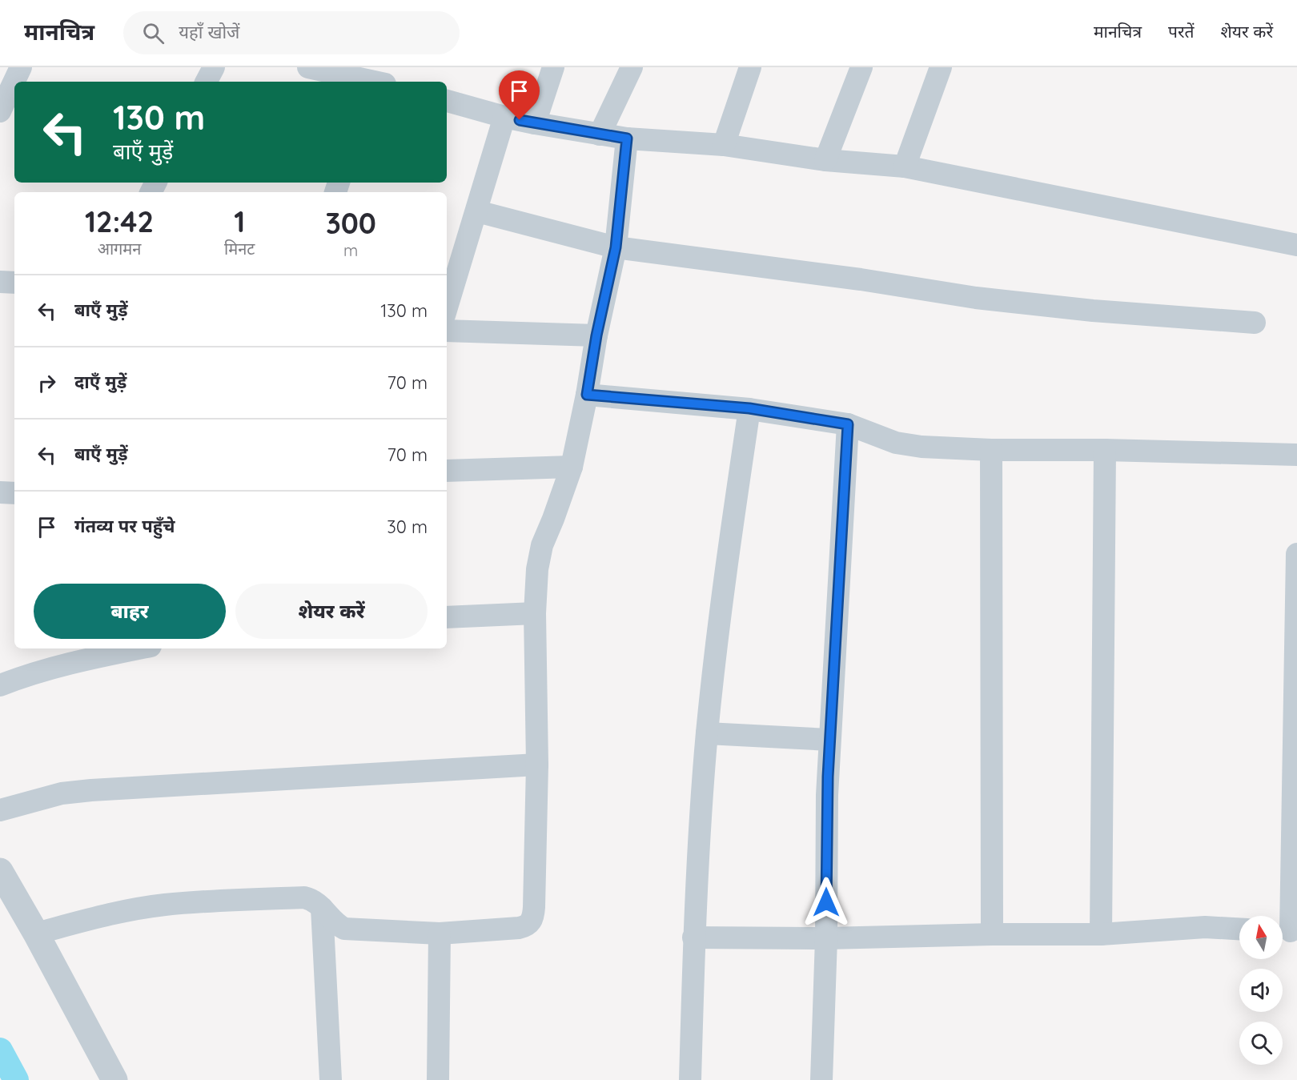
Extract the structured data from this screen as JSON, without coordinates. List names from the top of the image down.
{
  "north": "top",
  "page": {
    "header": "मानचित्र",
    "search": "यहाँ खोजें",
    "nav": ["मानचित्र", "परतें", "शेयर करें"],
    "turn": ["130 m", "बाएँ मुड़ें"],
    "eta": [
      "12:42",
      "आगमन",
      "1",
      "मिनट",
      "300",
      "m"
    ],
    "list": [
      {
        "name": "बाएँ मुड़ें",
        "value": "130 m"
      },
      {
        "name": "दाएँ मुड़ें",
        "value": "70 m"
      },
      {
        "name": "बाएँ मुड़ें",
        "value": "70 m"
      },
      {
        "name": "गंतव्य पर पहुँचे",
        "value": "30 m"
      }
    ],
    "buttons": ["बाहर", "शेयर करें"]
  }
}
